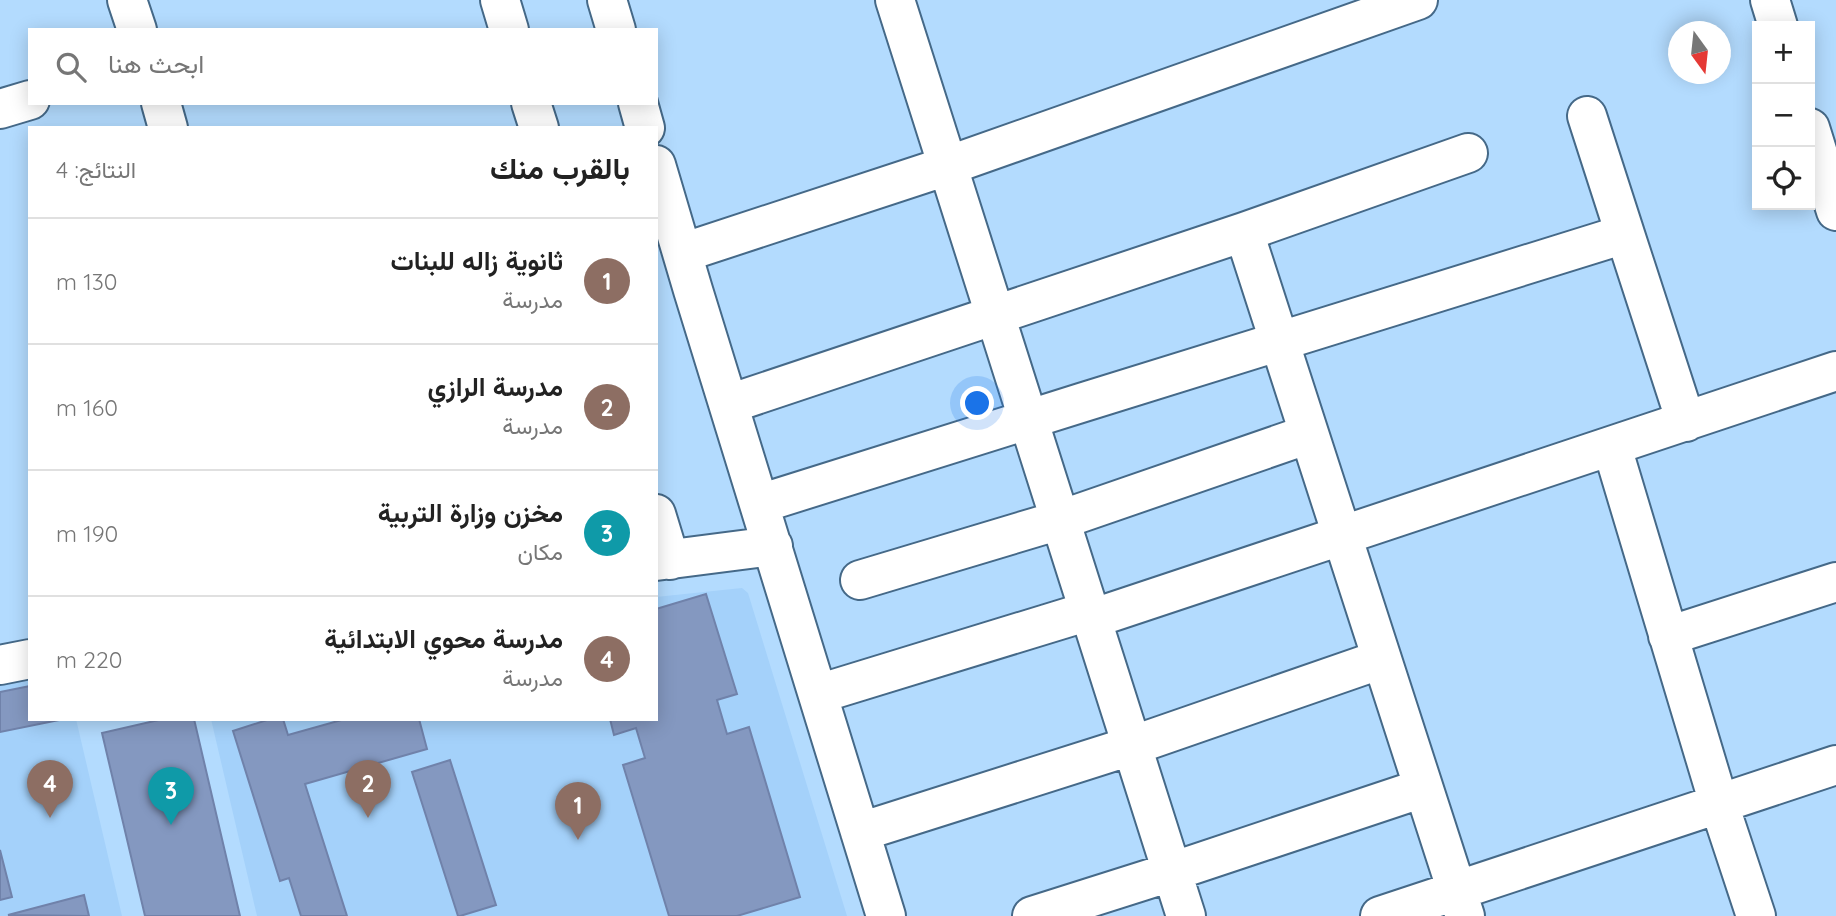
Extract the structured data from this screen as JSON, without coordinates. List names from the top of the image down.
{
  "north": "bottom",
  "page": {
    "map_buttons": ["+", "−"],
    "search": "ابحث هنا",
    "heading": ["بالقرب منك", "النتائج: 4"],
    "list": [
      {
        "mark": "1",
        "name": "ثانوية زاله للبنات",
        "note": "مدرسة",
        "value": "130 m"
      },
      {
        "mark": "2",
        "name": "مدرسة الرازي",
        "note": "مدرسة",
        "value": "160 m"
      },
      {
        "mark": "3",
        "name": "مخزن وزارة التربية",
        "note": "مكان",
        "value": "190 m"
      },
      {
        "mark": "4",
        "name": "مدرسة محوي الابتدائية",
        "note": "مدرسة",
        "value": "220 m"
      }
    ],
    "pins": [
      "2",
      "4",
      "3",
      "1"
    ]
  }
}
